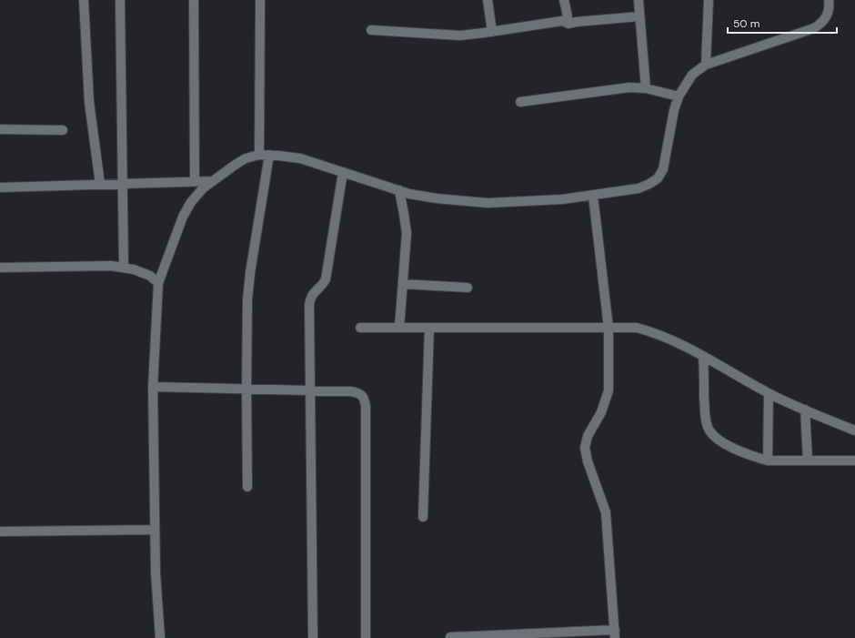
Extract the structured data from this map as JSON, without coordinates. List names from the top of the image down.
{
  "scale_bar": "50 m"
}
